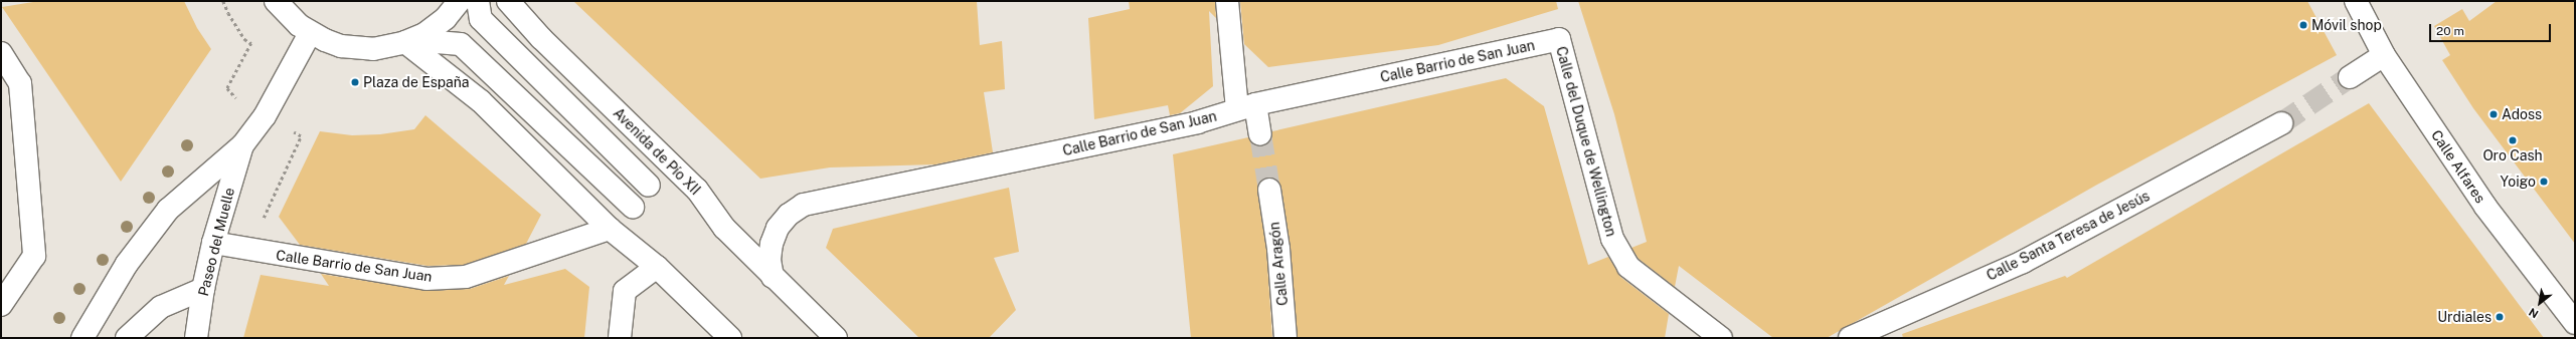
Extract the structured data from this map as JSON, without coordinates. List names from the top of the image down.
{
  "streets": {
    "street": [
      "Calle Barrio de San Juan",
      "Calle del Duque de Wellington",
      "Avenida de Pío XII",
      "Calle Alfares",
      "Calle Santa Teresa de Jesús",
      "Paseo del Muelle",
      "Calle Aragón"
    ]
  },
  "crossings": [
    ["Calle Barrio de San Juan", "Calle del Duque de Wellington"],
    ["Calle Barrio de San Juan", "Avenida de Pío XII"],
    ["Calle Barrio de San Juan", "Paseo del Muelle"]
  ],
  "places": [
    "Móvil shop",
    "Plaza de España",
    "Adoss",
    "Oro Cash",
    "Yoigo",
    "Urdiales"
  ],
  "scale_bar": "20 m",
  "north": "bottom left"
}
